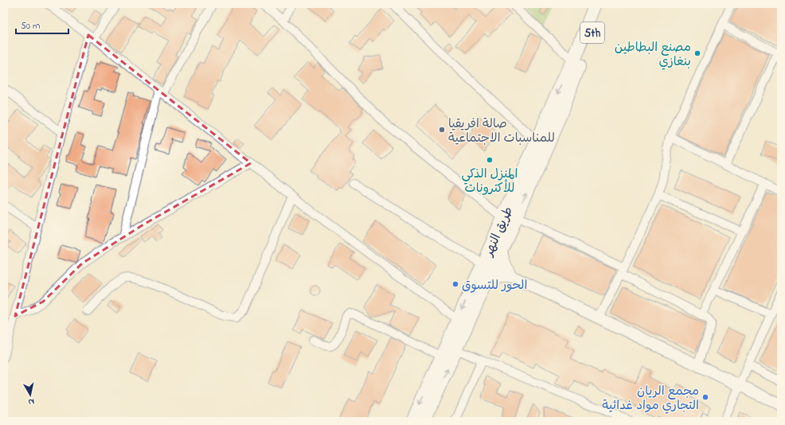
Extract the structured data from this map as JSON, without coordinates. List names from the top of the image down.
{
  "streets": {
    "main road": ["5th", "طريق النهر"]
  },
  "crossings": [
    ["5th", "طريق النهر"]
  ],
  "places": [
    "مصنع البطاطين بنغازي",
    "صالة افريقيا للمناسبات الاجتماعية",
    "المنزل الذكي للأكترونات",
    "الحور للتسوق",
    "مجمع الريان التجاري مواد غدائية"
  ],
  "scale_bar": "50 m",
  "north": "bottom"
}
